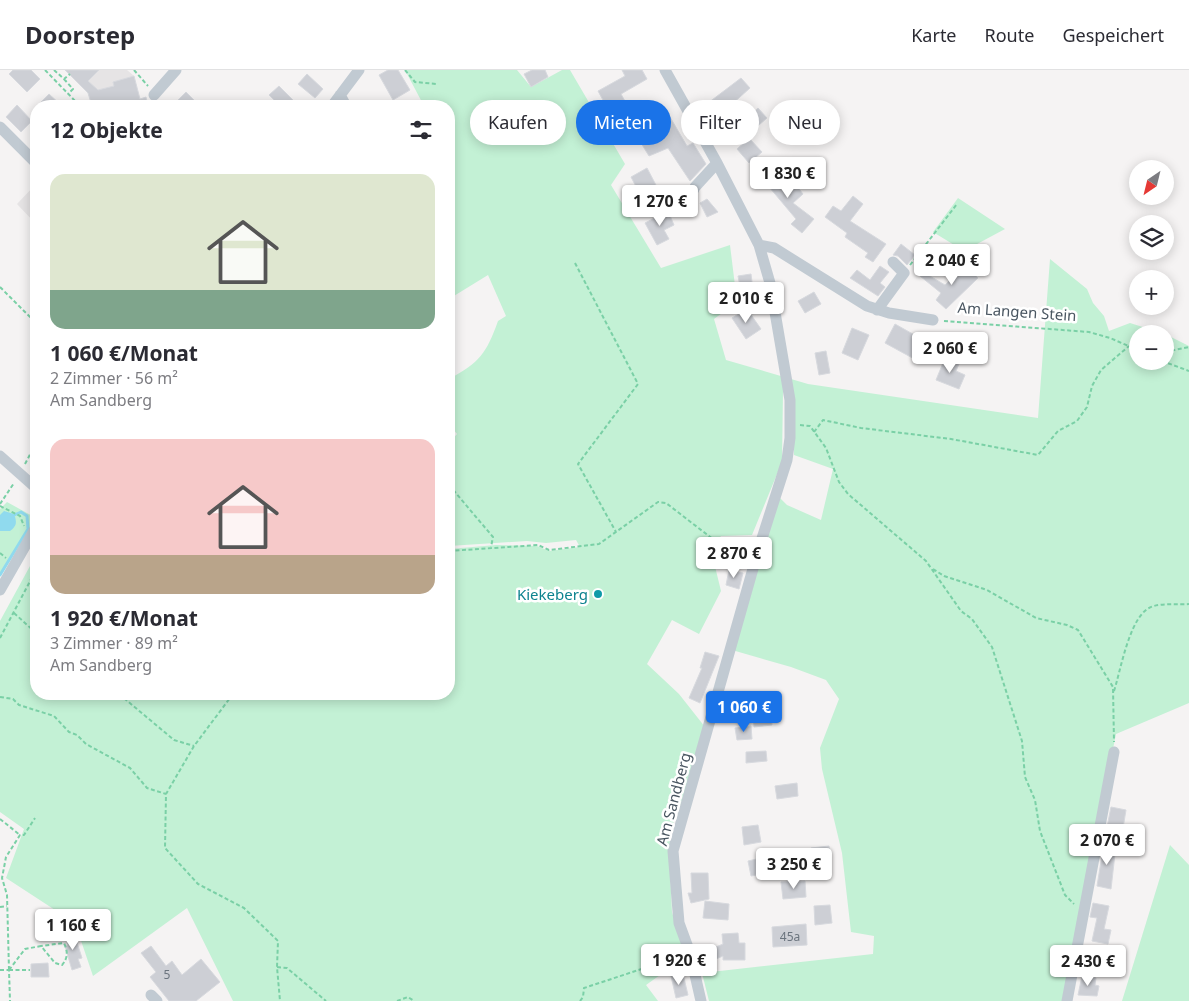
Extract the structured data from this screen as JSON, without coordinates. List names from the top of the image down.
{
  "streets": {
    "street": ["Am Sandberg"],
    "path": ["Am Langen Stein"]
  },
  "places": ["Kiekeberg"],
  "house_numbers": ["45a", "5"],
  "north": "bottom left",
  "page": {
    "header": "Doorstep",
    "nav": ["Karte", "Route", "Gespeichert"],
    "chip": [
      "Kaufen",
      "Mieten",
      "Filter",
      "Neu"
    ],
    "heading": "12 Objekte",
    "price": [
      "1 830 €",
      "1 270 €",
      "2 040 €",
      "2 010 €",
      "2 060 €",
      "2 870 €",
      "1 060 €",
      "2 070 €",
      "3 250 €",
      "1 160 €",
      "1 920 €",
      "2 430 €"
    ],
    "map_buttons": ["+", "−"],
    "list": [
      {
        "name": "1 060 €/Monat",
        "note": "2 Zimmer · 56 m² · Am Sandberg"
      },
      {
        "name": "1 920 €/Monat",
        "note": "3 Zimmer · 89 m² · Am Sandberg"
      }
    ]
  }
}
